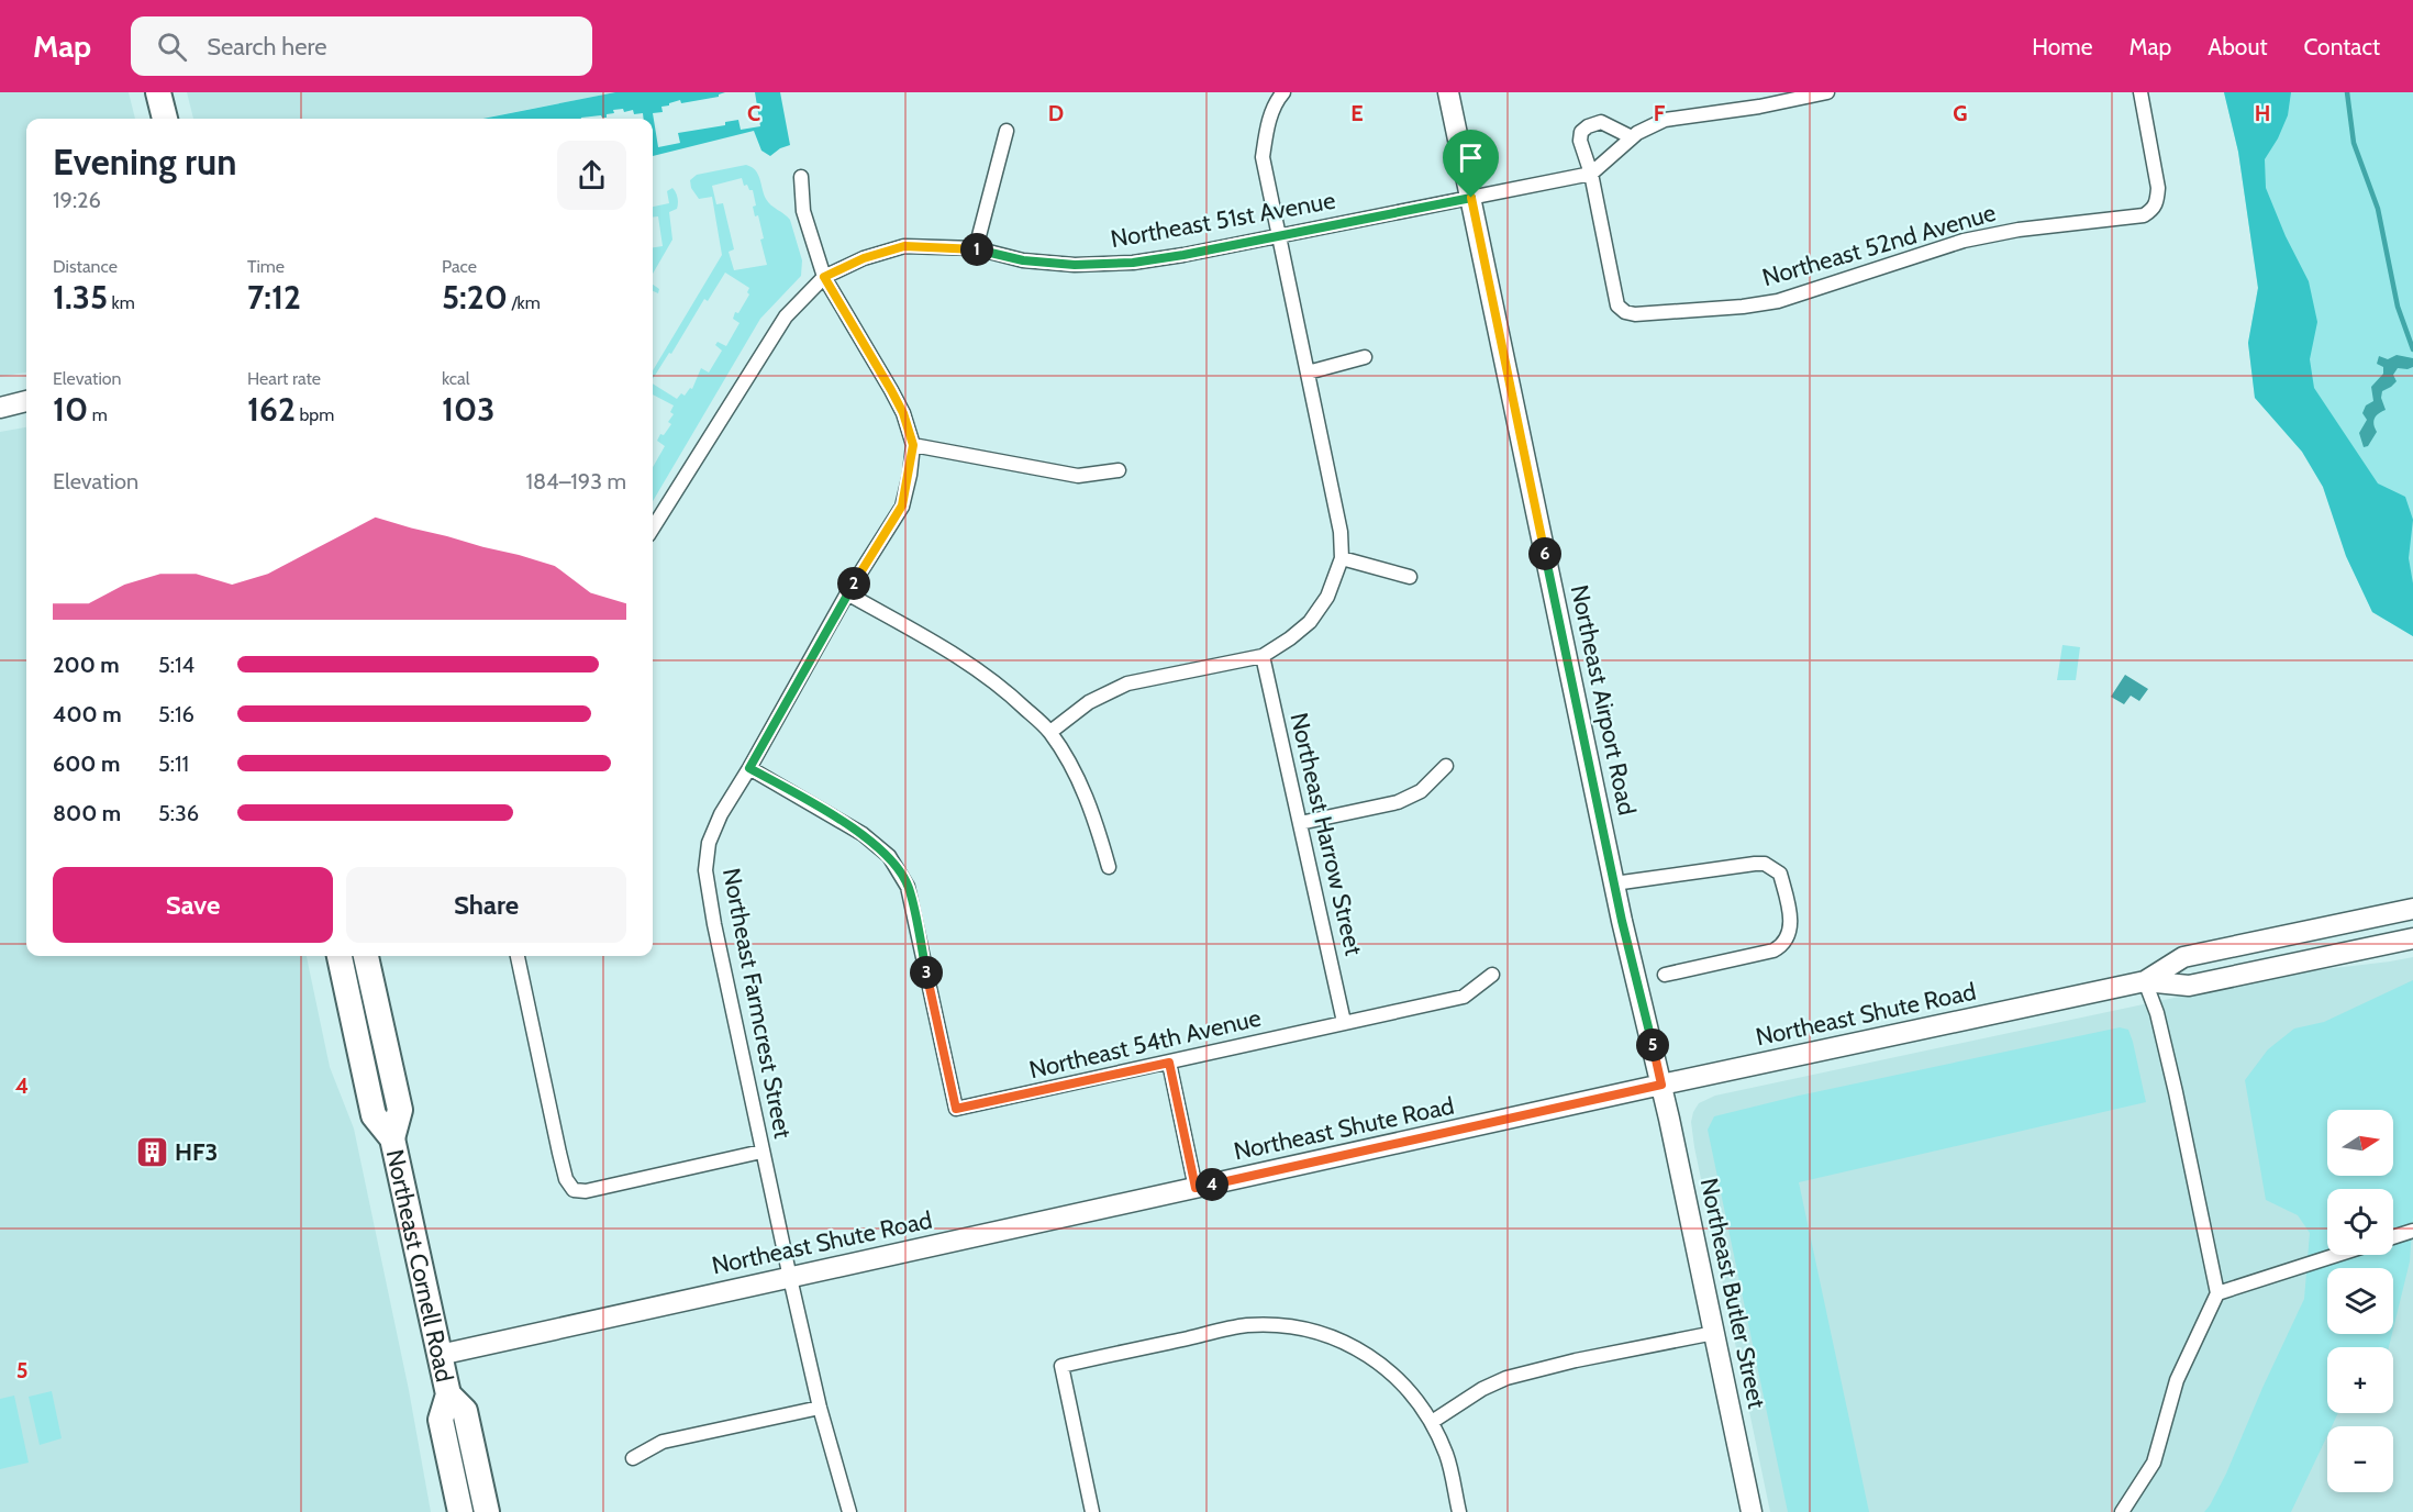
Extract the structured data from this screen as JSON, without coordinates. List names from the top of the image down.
{
  "streets": {
    "highway": ["Northeast Cornell Road"],
    "main road": ["Northeast Airport Road", "Northeast Shute Road", "Northeast Butler Street"],
    "street": [
      "Northeast 51st Avenue",
      "Northeast 52nd Avenue",
      "Northeast Harrow Street",
      "Northeast Farmcrest Street",
      "Northeast 54th Avenue"
    ]
  },
  "crossings": [
    ["Northeast 51st Avenue", "Northeast 52nd Avenue"],
    ["Northeast 51st Avenue", "Northeast Airport Road"],
    ["Northeast 51st Avenue", "Northeast Farmcrest Street"],
    ["Northeast Airport Road", "Northeast Shute Road"],
    ["Northeast Airport Road", "Northeast Butler Street"],
    ["Northeast Harrow Street", "Northeast 54th Avenue"],
    ["Northeast Farmcrest Street", "Northeast Shute Road"],
    ["Northeast Farmcrest Street", "Northeast 54th Avenue"],
    ["Northeast Shute Road", "Northeast Cornell Road"],
    ["Northeast Shute Road", "Northeast Butler Street"]
  ],
  "places": {
    "building": ["HF3"]
  },
  "north": "right",
  "page": {
    "header": "Map",
    "search": "Search here",
    "nav": [
      "Home",
      "Map",
      "About",
      "Contact"
    ],
    "heading": ["Evening run", "19:26"],
    "stats": [
      ["Distance", "1.35 km"],
      ["Time", "7:12"],
      ["Pace", "5:20 /km"],
      ["Elevation", "10 m"],
      ["Heart rate", "162 bpm"],
      ["kcal", "103"]
    ],
    "pins": [
      "1",
      "6",
      "2",
      "3",
      "5",
      "4"
    ],
    "chart": ["Elevation", "184–193 m"],
    "list": [
      {
        "name": "200 m",
        "note": "5:14"
      },
      {
        "name": "400 m",
        "note": "5:16"
      },
      {
        "name": "600 m",
        "note": "5:11"
      },
      {
        "name": "800 m",
        "note": "5:36"
      }
    ],
    "buttons": ["Save", "Share"],
    "map_buttons": ["+", "−"]
  },
  "grid": {
    "columns": [
      "C",
      "D",
      "E",
      "F",
      "G",
      "H"
    ],
    "rows": ["4", "5"]
  }
}
